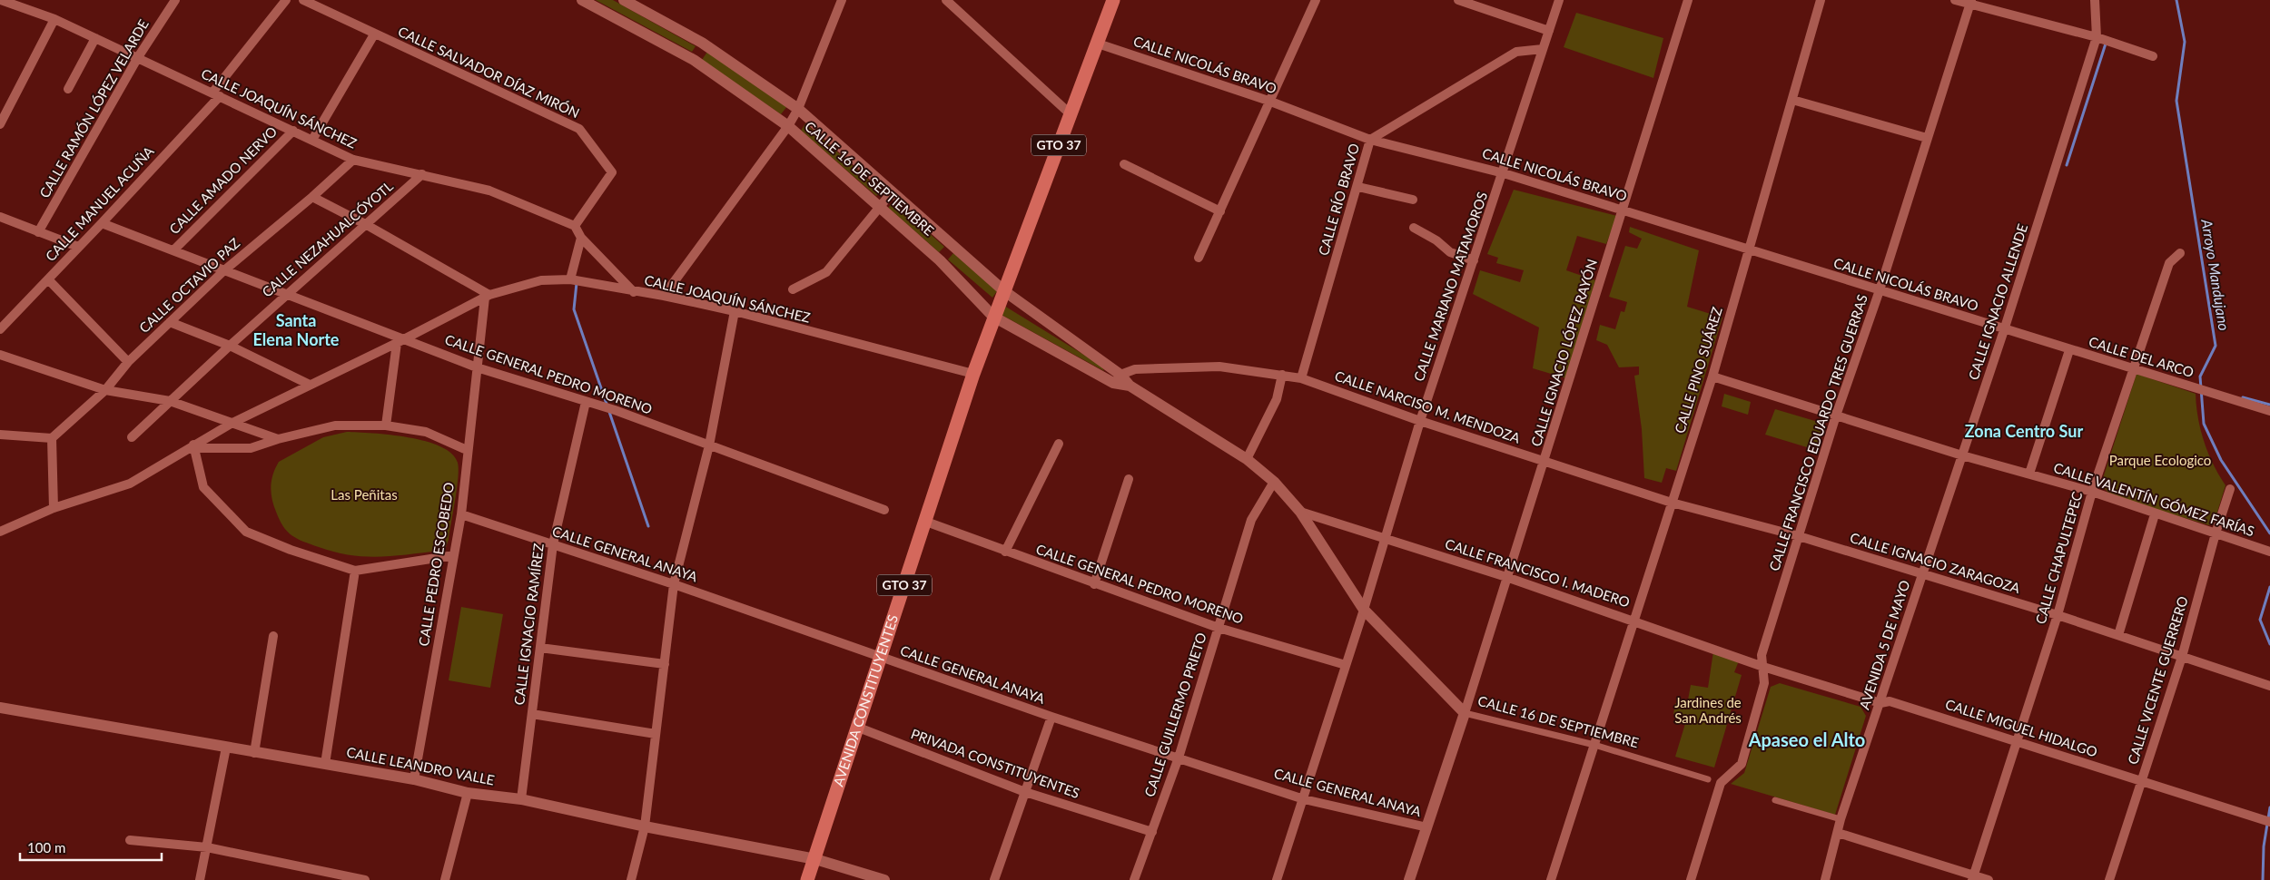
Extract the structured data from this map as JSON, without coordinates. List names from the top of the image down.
{
  "streets": {
    "main road": ["GTO 37", "AVENIDA CONSTITUYENTES"],
    "street": [
      "CALLE NICOLÁS BRAVO",
      "CALLE SALVADOR DÍAZ MIRÓN",
      "CALLE RAMÓN LÓPEZ VELARDE",
      "CALLE JOAQUÍN SÁNCHEZ",
      "CALLE 16 DE SEPTIEMBRE",
      "CALLE AMADO NERVO",
      "CALLE RÍO BRAVO",
      "CALLE MANUEL ACUÑA",
      "CALLE NEZAHUALCÓYOTL",
      "CALLE OCTAVIO PAZ",
      "CALLE MARIANO MATAMOROS",
      "CALLE IGNACIO ALLENDE",
      "CALLE IGNACIO LÓPEZ RAYÓN",
      "CALLE DEL ARCO",
      "CALLE PINO SUÁREZ",
      "CALLE GENERAL PEDRO MORENO",
      "CALLE NARCISO M. MENDOZA",
      "CALLE FRANCISCO EDUARDO TRES GUERRAS",
      "CALLE VALENTÍN GÓMEZ FARÍAS",
      "CALLE GENERAL ANAYA",
      "CALLE CHAPULTEPEC",
      "CALLE IGNACIO ZARAGOZA",
      "CALLE PEDRO ESCOBEDO",
      "CALLE FRANCISCO I. MADERO",
      "CALLE IGNACIO RAMÍREZ",
      "AVENIDA 5 DE MAYO",
      "CALLE VICENTE GUERRERO",
      "CALLE GUILLERMO PRIETO",
      "CALLE MIGUEL HIDALGO",
      "PRIVADA CONSTITUYENTES",
      "CALLE LEANDRO VALLE"
    ]
  },
  "crossings": [
    ["CALLE NICOLÁS BRAVO", "GTO 37"],
    ["CALLE NICOLÁS BRAVO", "CALLE RÍO BRAVO"],
    ["CALLE NICOLÁS BRAVO", "CALLE MARIANO MATAMOROS"],
    ["CALLE NICOLÁS BRAVO", "CALLE IGNACIO ALLENDE"],
    ["CALLE NICOLÁS BRAVO", "CALLE IGNACIO LÓPEZ RAYÓN"],
    ["CALLE NICOLÁS BRAVO", "CALLE DEL ARCO"],
    ["CALLE NICOLÁS BRAVO", "CALLE PINO SUÁREZ"],
    ["CALLE NICOLÁS BRAVO", "CALLE FRANCISCO EDUARDO TRES GUERRAS"],
    ["CALLE SALVADOR DÍAZ MIRÓN", "CALLE JOAQUÍN SÁNCHEZ"],
    ["CALLE RAMÓN LÓPEZ VELARDE", "CALLE JOAQUÍN SÁNCHEZ"],
    ["CALLE JOAQUÍN SÁNCHEZ", "CALLE AMADO NERVO"],
    ["CALLE JOAQUÍN SÁNCHEZ", "CALLE MANUEL ACUÑA"],
    ["CALLE JOAQUÍN SÁNCHEZ", "CALLE NEZAHUALCÓYOTL"],
    ["CALLE JOAQUÍN SÁNCHEZ", "CALLE OCTAVIO PAZ"],
    ["CALLE JOAQUÍN SÁNCHEZ", "AVENIDA CONSTITUYENTES"],
    ["GTO 37", "CALLE 16 DE SEPTIEMBRE"],
    ["GTO 37", "AVENIDA CONSTITUYENTES"],
    ["CALLE 16 DE SEPTIEMBRE", "CALLE MARIANO MATAMOROS"],
    ["CALLE 16 DE SEPTIEMBRE", "CALLE IGNACIO LÓPEZ RAYÓN"],
    ["CALLE 16 DE SEPTIEMBRE", "CALLE PINO SUÁREZ"],
    ["CALLE 16 DE SEPTIEMBRE", "CALLE NARCISO M. MENDOZA"],
    ["CALLE 16 DE SEPTIEMBRE", "CALLE FRANCISCO EDUARDO TRES GUERRAS"],
    ["CALLE 16 DE SEPTIEMBRE", "CALLE FRANCISCO I. MADERO"],
    ["CALLE 16 DE SEPTIEMBRE", "AVENIDA CONSTITUYENTES"],
    ["CALLE 16 DE SEPTIEMBRE", "CALLE GUILLERMO PRIETO"],
    ["CALLE AMADO NERVO", "CALLE GENERAL PEDRO MORENO"],
    ["CALLE RÍO BRAVO", "CALLE MARIANO MATAMOROS"],
    ["CALLE RÍO BRAVO", "CALLE NARCISO M. MENDOZA"],
    ["CALLE MANUEL ACUÑA", "CALLE GENERAL PEDRO MORENO"],
    ["CALLE NEZAHUALCÓYOTL", "CALLE GENERAL PEDRO MORENO"],
    ["CALLE OCTAVIO PAZ", "CALLE GENERAL PEDRO MORENO"],
    ["CALLE MARIANO MATAMOROS", "CALLE GENERAL PEDRO MORENO"],
    ["CALLE MARIANO MATAMOROS", "CALLE NARCISO M. MENDOZA"],
    ["CALLE MARIANO MATAMOROS", "CALLE GENERAL ANAYA"],
    ["CALLE MARIANO MATAMOROS", "CALLE FRANCISCO I. MADERO"],
    ["CALLE IGNACIO ALLENDE", "CALLE DEL ARCO"],
    ["CALLE IGNACIO ALLENDE", "CALLE VALENTÍN GÓMEZ FARÍAS"],
    ["CALLE IGNACIO ALLENDE", "CALLE IGNACIO ZARAGOZA"],
    ["CALLE IGNACIO ALLENDE", "AVENIDA 5 DE MAYO"],
    ["CALLE IGNACIO LÓPEZ RAYÓN", "CALLE NARCISO M. MENDOZA"],
    ["CALLE IGNACIO LÓPEZ RAYÓN", "CALLE FRANCISCO I. MADERO"],
    ["CALLE DEL ARCO", "CALLE CHAPULTEPEC"],
    ["CALLE PINO SUÁREZ", "CALLE NARCISO M. MENDOZA"],
    ["CALLE PINO SUÁREZ", "CALLE VALENTÍN GÓMEZ FARÍAS"],
    ["CALLE PINO SUÁREZ", "CALLE FRANCISCO I. MADERO"],
    ["CALLE GENERAL PEDRO MORENO", "CALLE PEDRO ESCOBEDO"],
    ["CALLE GENERAL PEDRO MORENO", "CALLE IGNACIO RAMÍREZ"],
    ["CALLE GENERAL PEDRO MORENO", "AVENIDA CONSTITUYENTES"],
    ["CALLE GENERAL PEDRO MORENO", "CALLE GUILLERMO PRIETO"],
    ["CALLE NARCISO M. MENDOZA", "CALLE FRANCISCO EDUARDO TRES GUERRAS"],
    ["CALLE NARCISO M. MENDOZA", "CALLE IGNACIO ZARAGOZA"],
    ["CALLE FRANCISCO EDUARDO TRES GUERRAS", "CALLE VALENTÍN GÓMEZ FARÍAS"],
    ["CALLE FRANCISCO EDUARDO TRES GUERRAS", "CALLE IGNACIO ZARAGOZA"],
    ["CALLE FRANCISCO EDUARDO TRES GUERRAS", "CALLE FRANCISCO I. MADERO"],
    ["CALLE FRANCISCO EDUARDO TRES GUERRAS", "CALLE MIGUEL HIDALGO"],
    ["CALLE VALENTÍN GÓMEZ FARÍAS", "CALLE CHAPULTEPEC"],
    ["CALLE VALENTÍN GÓMEZ FARÍAS", "CALLE VICENTE GUERRERO"],
    ["CALLE GENERAL ANAYA", "CALLE PEDRO ESCOBEDO"],
    ["CALLE GENERAL ANAYA", "CALLE IGNACIO RAMÍREZ"],
    ["CALLE GENERAL ANAYA", "AVENIDA CONSTITUYENTES"],
    ["CALLE GENERAL ANAYA", "CALLE GUILLERMO PRIETO"],
    ["CALLE CHAPULTEPEC", "CALLE IGNACIO ZARAGOZA"],
    ["CALLE CHAPULTEPEC", "CALLE MIGUEL HIDALGO"],
    ["CALLE IGNACIO ZARAGOZA", "AVENIDA 5 DE MAYO"],
    ["CALLE IGNACIO ZARAGOZA", "CALLE VICENTE GUERRERO"],
    ["CALLE PEDRO ESCOBEDO", "CALLE LEANDRO VALLE"],
    ["CALLE FRANCISCO I. MADERO", "CALLE MIGUEL HIDALGO"],
    ["CALLE IGNACIO RAMÍREZ", "CALLE LEANDRO VALLE"],
    ["AVENIDA 5 DE MAYO", "CALLE MIGUEL HIDALGO"],
    ["CALLE VICENTE GUERRERO", "CALLE MIGUEL HIDALGO"],
    ["AVENIDA CONSTITUYENTES", "PRIVADA CONSTITUYENTES"],
    ["AVENIDA CONSTITUYENTES", "CALLE LEANDRO VALLE"],
    ["CALLE GUILLERMO PRIETO", "PRIVADA CONSTITUYENTES"]
  ],
  "districts": ["Santa Elena Norte", "Zona Centro Sur", "Apaseo el Alto"],
  "water": ["Arroyo Mandujano"],
  "parks": ["Parque Ecologico", "Las Peñitas", "Jardines de San Andrés"],
  "scale_bar": "100 m"
}
